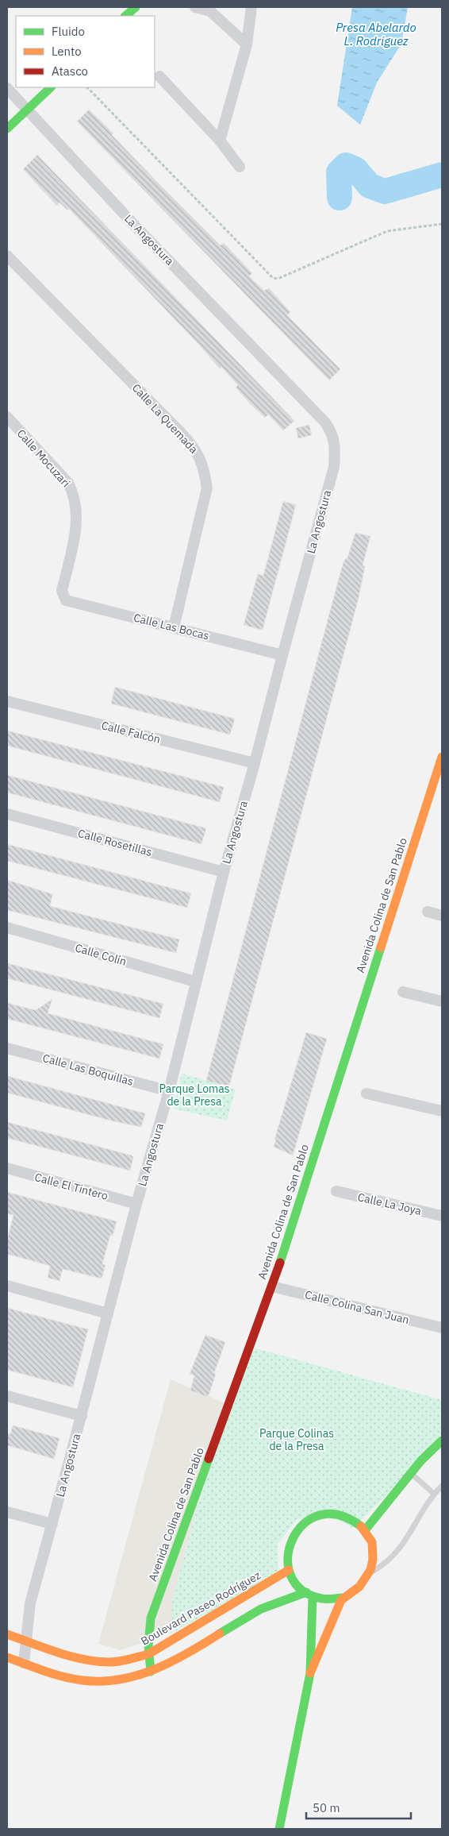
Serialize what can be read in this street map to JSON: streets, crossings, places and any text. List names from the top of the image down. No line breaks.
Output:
{"streets":{"main road":["Avenida Colina de San Pablo","Boulevard Paseo Rodríguez"],"street":["La Angostura","Calle La Quemada","Calle Mocuzari","Calle Las Bocas","Calle Falcón","Calle Rosetillas","Calle Colín","Calle Las Boquillas","Calle El Tintero","Calle La Joya","Calle Colina San Juan"]},"crossings":[["La Angostura","Calle Las Bocas"],["La Angostura","Calle Falcón"],["La Angostura","Calle Rosetillas"],["La Angostura","Calle Colín"],["La Angostura","Calle Las Boquillas"],["La Angostura","Calle El Tintero"],["La Angostura","Boulevard Paseo Rodríguez"],["Calle La Quemada","Calle Las Bocas"],["Calle Mocuzari","Calle Las Bocas"],["Avenida Colina de San Pablo","Calle Colina San Juan"],["Avenida Colina de San Pablo","Boulevard Paseo Rodríguez"]],"water":["Presa Abelardo L. Rodriguez"],"parks":["Parque Lomas de la Presa","Parque Colinas de la Presa"],"legend":["Fluido","Lento","Atasco"],"scale_bar":"50 m"}
